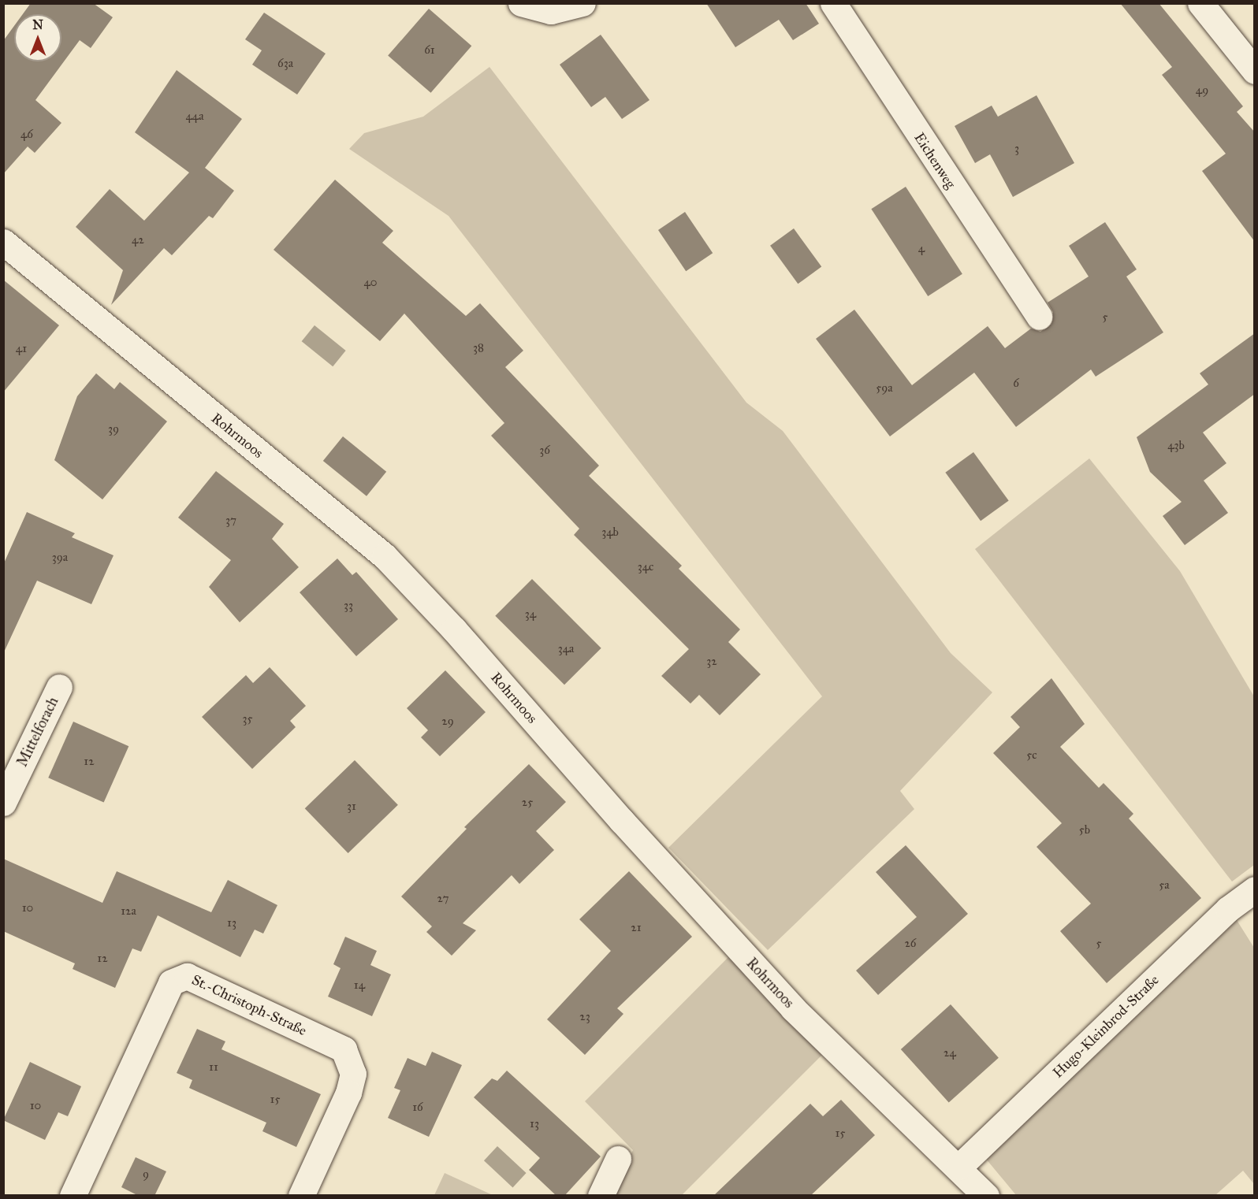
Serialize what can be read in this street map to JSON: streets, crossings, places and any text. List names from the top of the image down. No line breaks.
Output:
{"streets":{"street":["Eichenweg","Rohrmoos","Mittelforach","St.-Christoph-Straße","Hugo-Kleinbrod-Straße"]},"crossings":[["Rohrmoos","Hugo-Kleinbrod-Straße"]],"house_numbers":["61","63a","49","44a","46","3","42","4","40","5","38","41","6","59a","39","43b","36","37","34b","39a","34c","33","34","34a","32","35","29","5c","12","25","31","5b","5a","27","10","12a","13","21","26","5","12","14","23","24","11","15","10","16","13","15","9"],"north":"top"}
